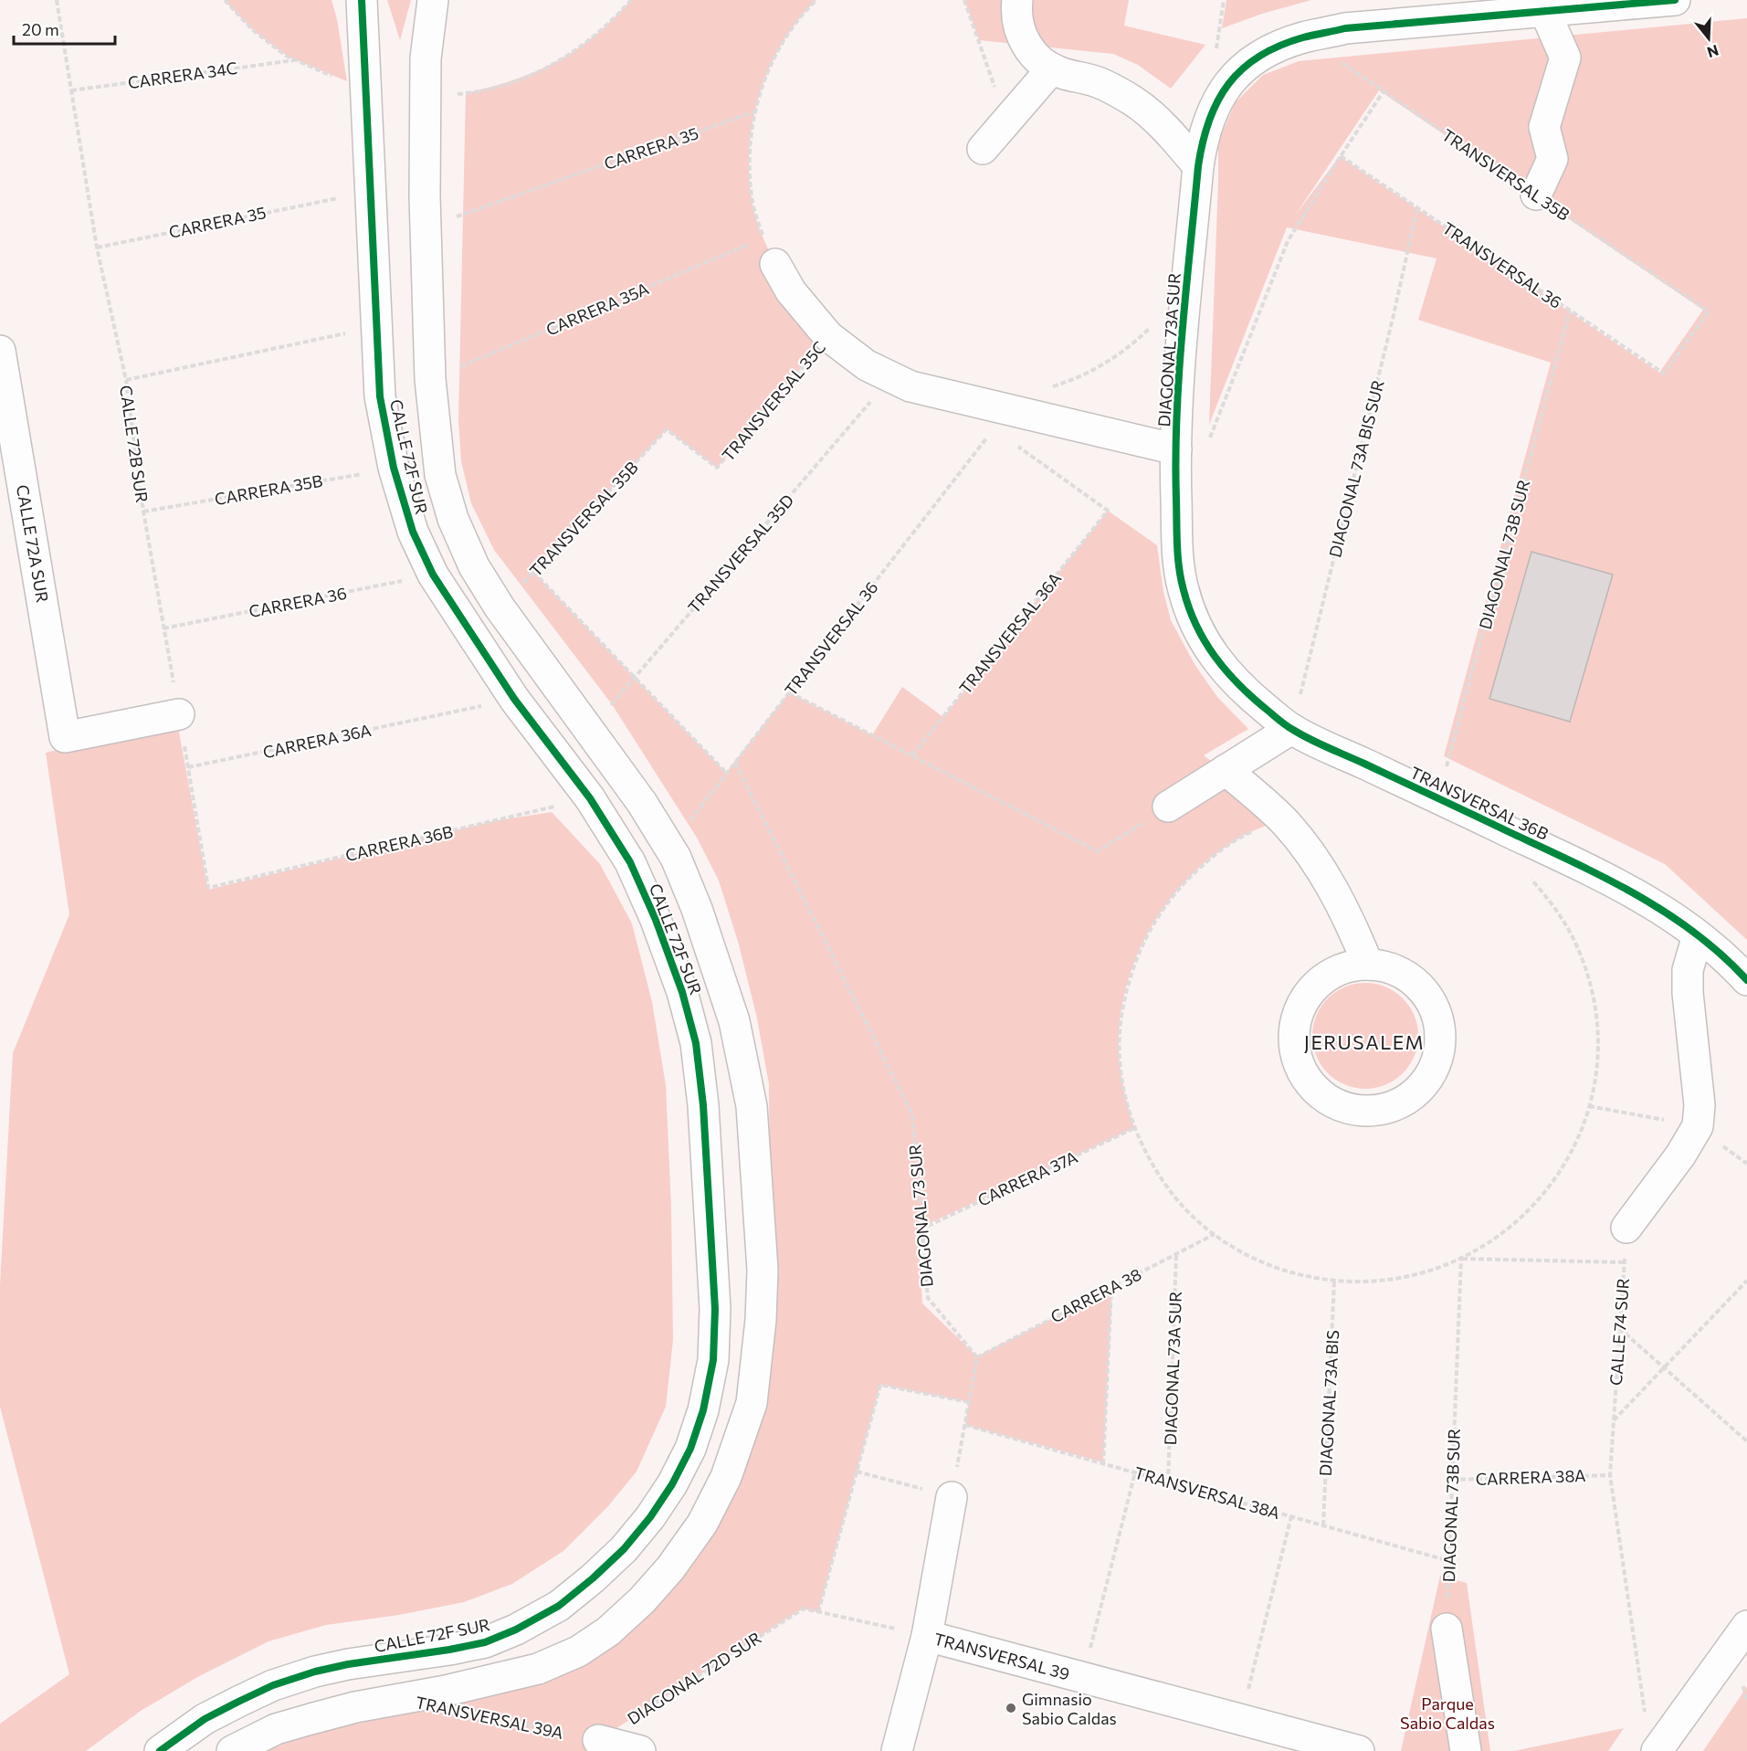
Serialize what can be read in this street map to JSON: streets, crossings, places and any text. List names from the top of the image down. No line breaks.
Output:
{"streets":{"street":["DIAGONAL 73A SUR","CALLE 72F SUR","CALLE 72A SUR","TRANSVERSAL 36B","TRANSVERSAL 39"],"path":["CARRERA 34C","CARRERA 35","TRANSVERSAL 35B","TRANSVERSAL 36","CARRERA 35A","TRANSVERSAL 35C","CALLE 72B SUR","DIAGONAL 73A BIS SUR","CARRERA 35B","TRANSVERSAL 35D","DIAGONAL 73B SUR","CARRERA 36","TRANSVERSAL 36A","CARRERA 36A","CARRERA 36B","CARRERA 37A","DIAGONAL 73 SUR","CARRERA 38","CALLE 74 SUR","DIAGONAL 73A BIS","CARRERA 38A","TRANSVERSAL 38A","DIAGONAL 72D SUR","TRANSVERSAL 39A"]},"crossings":[["CARRERA 34C","CALLE 72B SUR"],["CARRERA 35","CALLE 72B SUR"],["CARRERA 35","CALLE 72F SUR"],["TRANSVERSAL 35B","TRANSVERSAL 36"],["TRANSVERSAL 35B","DIAGONAL 73A SUR"],["TRANSVERSAL 35B","TRANSVERSAL 35C"],["TRANSVERSAL 35B","CALLE 72F SUR"],["TRANSVERSAL 36","CALLE 72F SUR"],["TRANSVERSAL 36","DIAGONAL 73A BIS SUR"],["TRANSVERSAL 36","DIAGONAL 73B SUR"],["TRANSVERSAL 36","DIAGONAL 73 SUR"],["CARRERA 35A","CALLE 72F SUR"],["DIAGONAL 73A SUR","DIAGONAL 73A BIS SUR"],["DIAGONAL 73A SUR","TRANSVERSAL 36B"],["DIAGONAL 73A SUR","CARRERA 38"],["DIAGONAL 73A SUR","TRANSVERSAL 38A"],["CALLE 72B SUR","CARRERA 35B"],["CALLE 72B SUR","CALLE 72A SUR"],["CALLE 72B SUR","CARRERA 36"],["CALLE 72B SUR","CARRERA 36A"],["CALLE 72B SUR","CARRERA 36B"],["CALLE 72F SUR","CARRERA 35B"],["CALLE 72F SUR","TRANSVERSAL 35D"],["CALLE 72F SUR","CARRERA 36"],["CALLE 72F SUR","CARRERA 36B"],["DIAGONAL 73A BIS SUR","TRANSVERSAL 36B"],["DIAGONAL 73B SUR","TRANSVERSAL 36B"],["DIAGONAL 73B SUR","CARRERA 38A"],["DIAGONAL 73B SUR","TRANSVERSAL 38A"],["CARRERA 37A","DIAGONAL 73 SUR"],["DIAGONAL 73 SUR","CARRERA 38"],["CALLE 74 SUR","CARRERA 38A"],["DIAGONAL 73A BIS","TRANSVERSAL 38A"],["TRANSVERSAL 39","DIAGONAL 72D SUR"],["DIAGONAL 72D SUR","TRANSVERSAL 39A"]],"districts":["JERUSALEM"],"parks":["Parque Sabio Caldas"],"places":["Gimnasio Sabio Caldas"],"scale_bar":"20 m","north":"bottom"}
